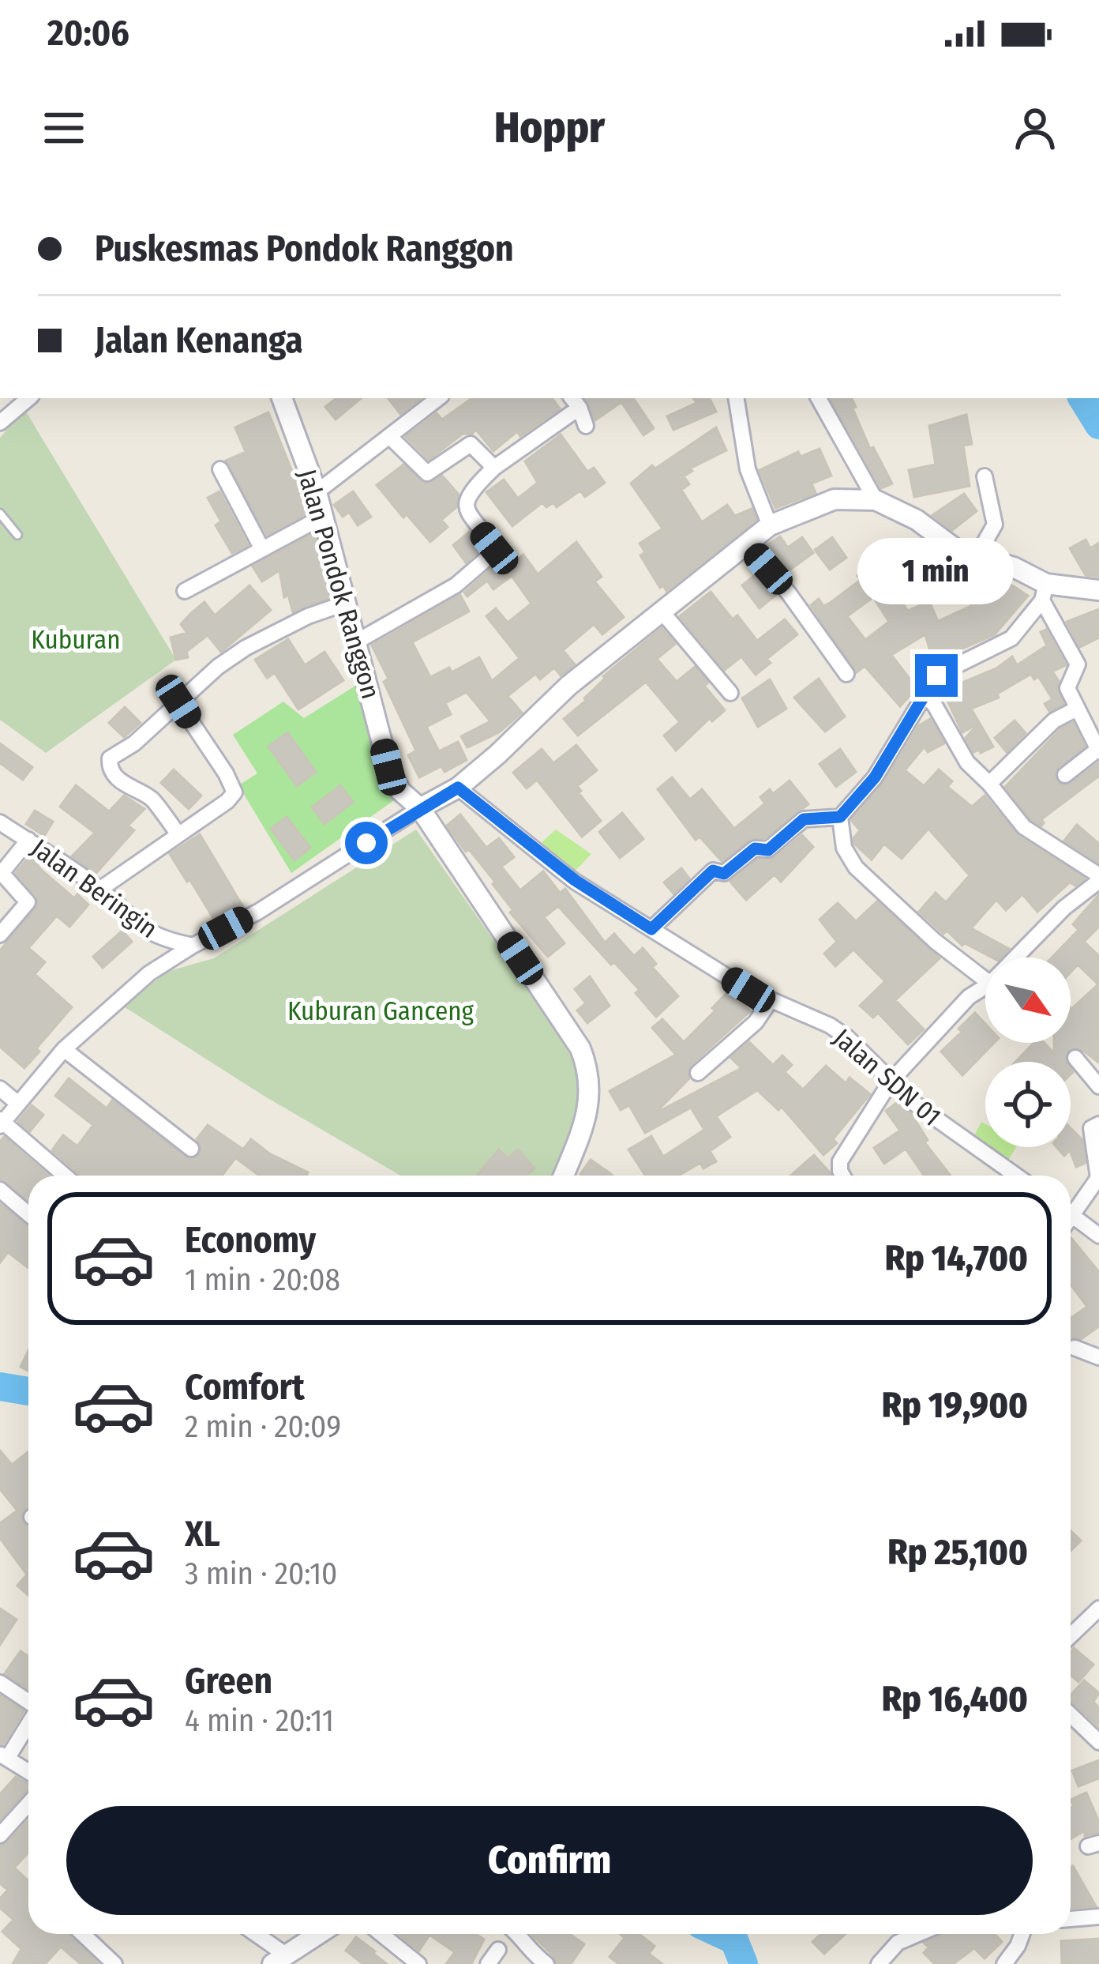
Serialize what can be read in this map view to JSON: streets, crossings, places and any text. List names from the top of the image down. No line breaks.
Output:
{"streets":{"street":["Jalan Pondok Ranggon","Jalan Beringin","Jalan SDN 01"]},"crossings":[["Jalan Pondok Ranggon","Jalan Beringin"]],"parks":["Kuburan","Kuburan Ganceng"],"north":"bottom right","page":{"status":"20:06","header":"Hoppr","banner":["Puskesmas Pondok Ranggon","Jalan Kenanga"],"bubble":"1 min","list":[{"name":"Economy","note":"1 min · 20:08","value":"Rp 14,700"},{"name":"Comfort","note":"2 min · 20:09","value":"Rp 19,900"},{"name":"XL","note":"3 min · 20:10","value":"Rp 25,100"},{"name":"Green","note":"4 min · 20:11","value":"Rp 16,400"}],"buttons":"Confirm"}}
